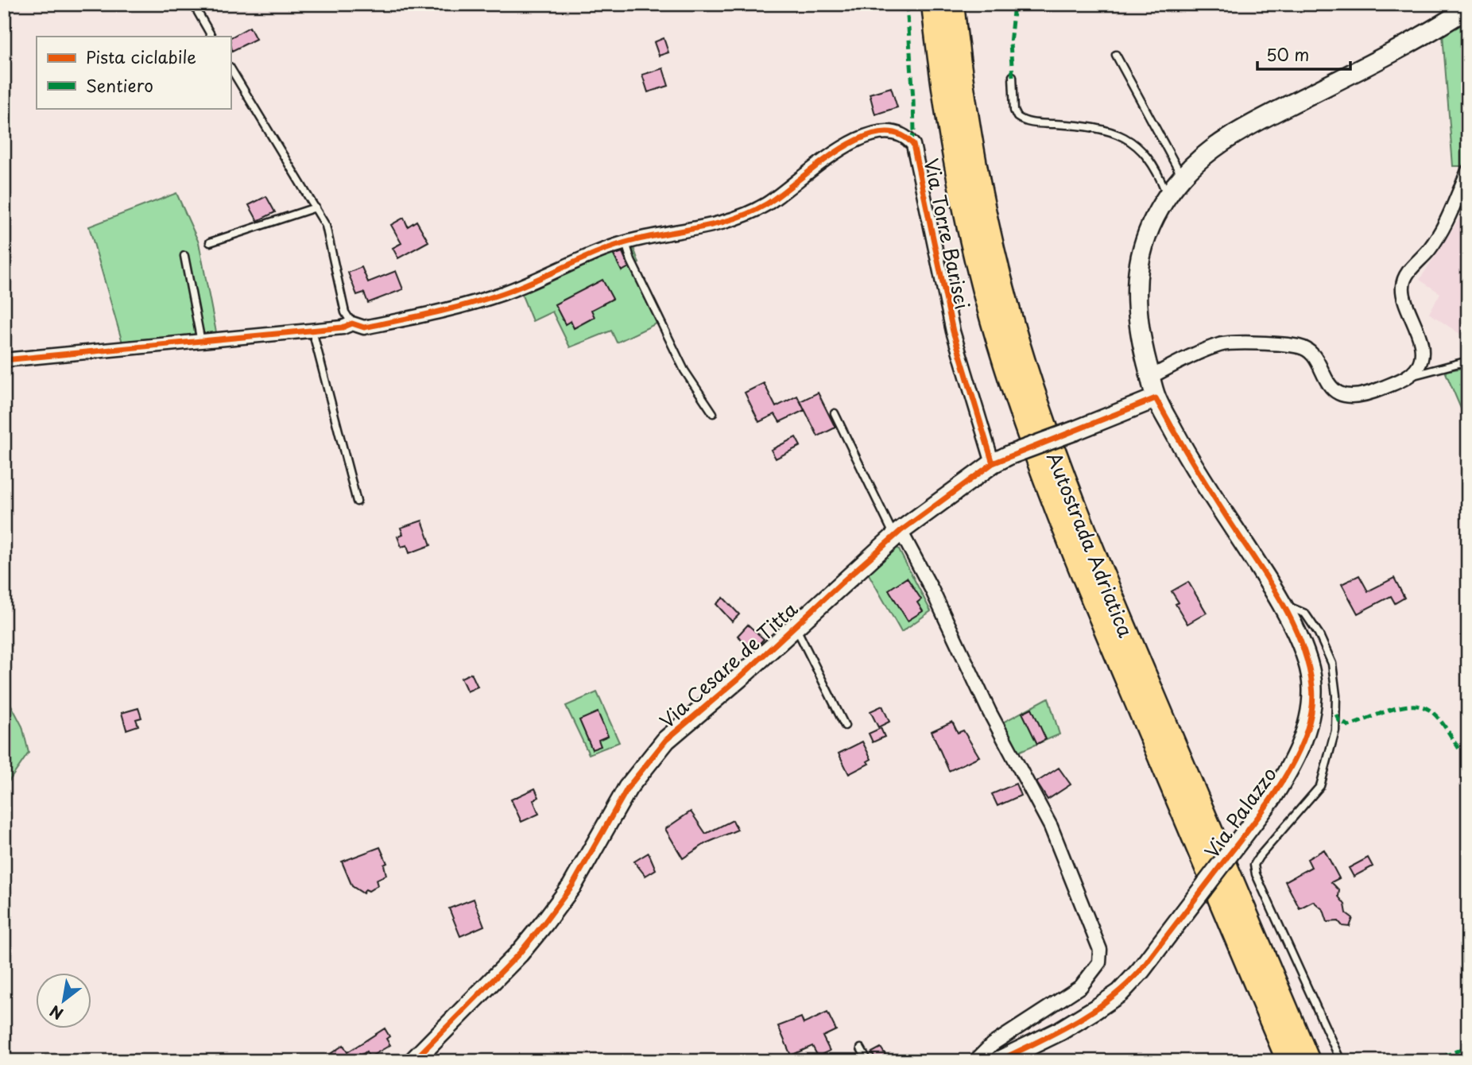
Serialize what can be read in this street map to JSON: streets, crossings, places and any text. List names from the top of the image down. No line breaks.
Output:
{"streets":{"highway":["Autostrada Adriatica"],"street":["Via Torre Barisci","Via Cesare de Titta","Via Palazzo"]},"crossings":[["Via Torre Barisci","Via Cesare de Titta"],["Via Cesare de Titta","Via Palazzo"]],"legend":["Pista ciclabile","Sentiero"],"scale_bar":"50 m","north":"bottom left"}
